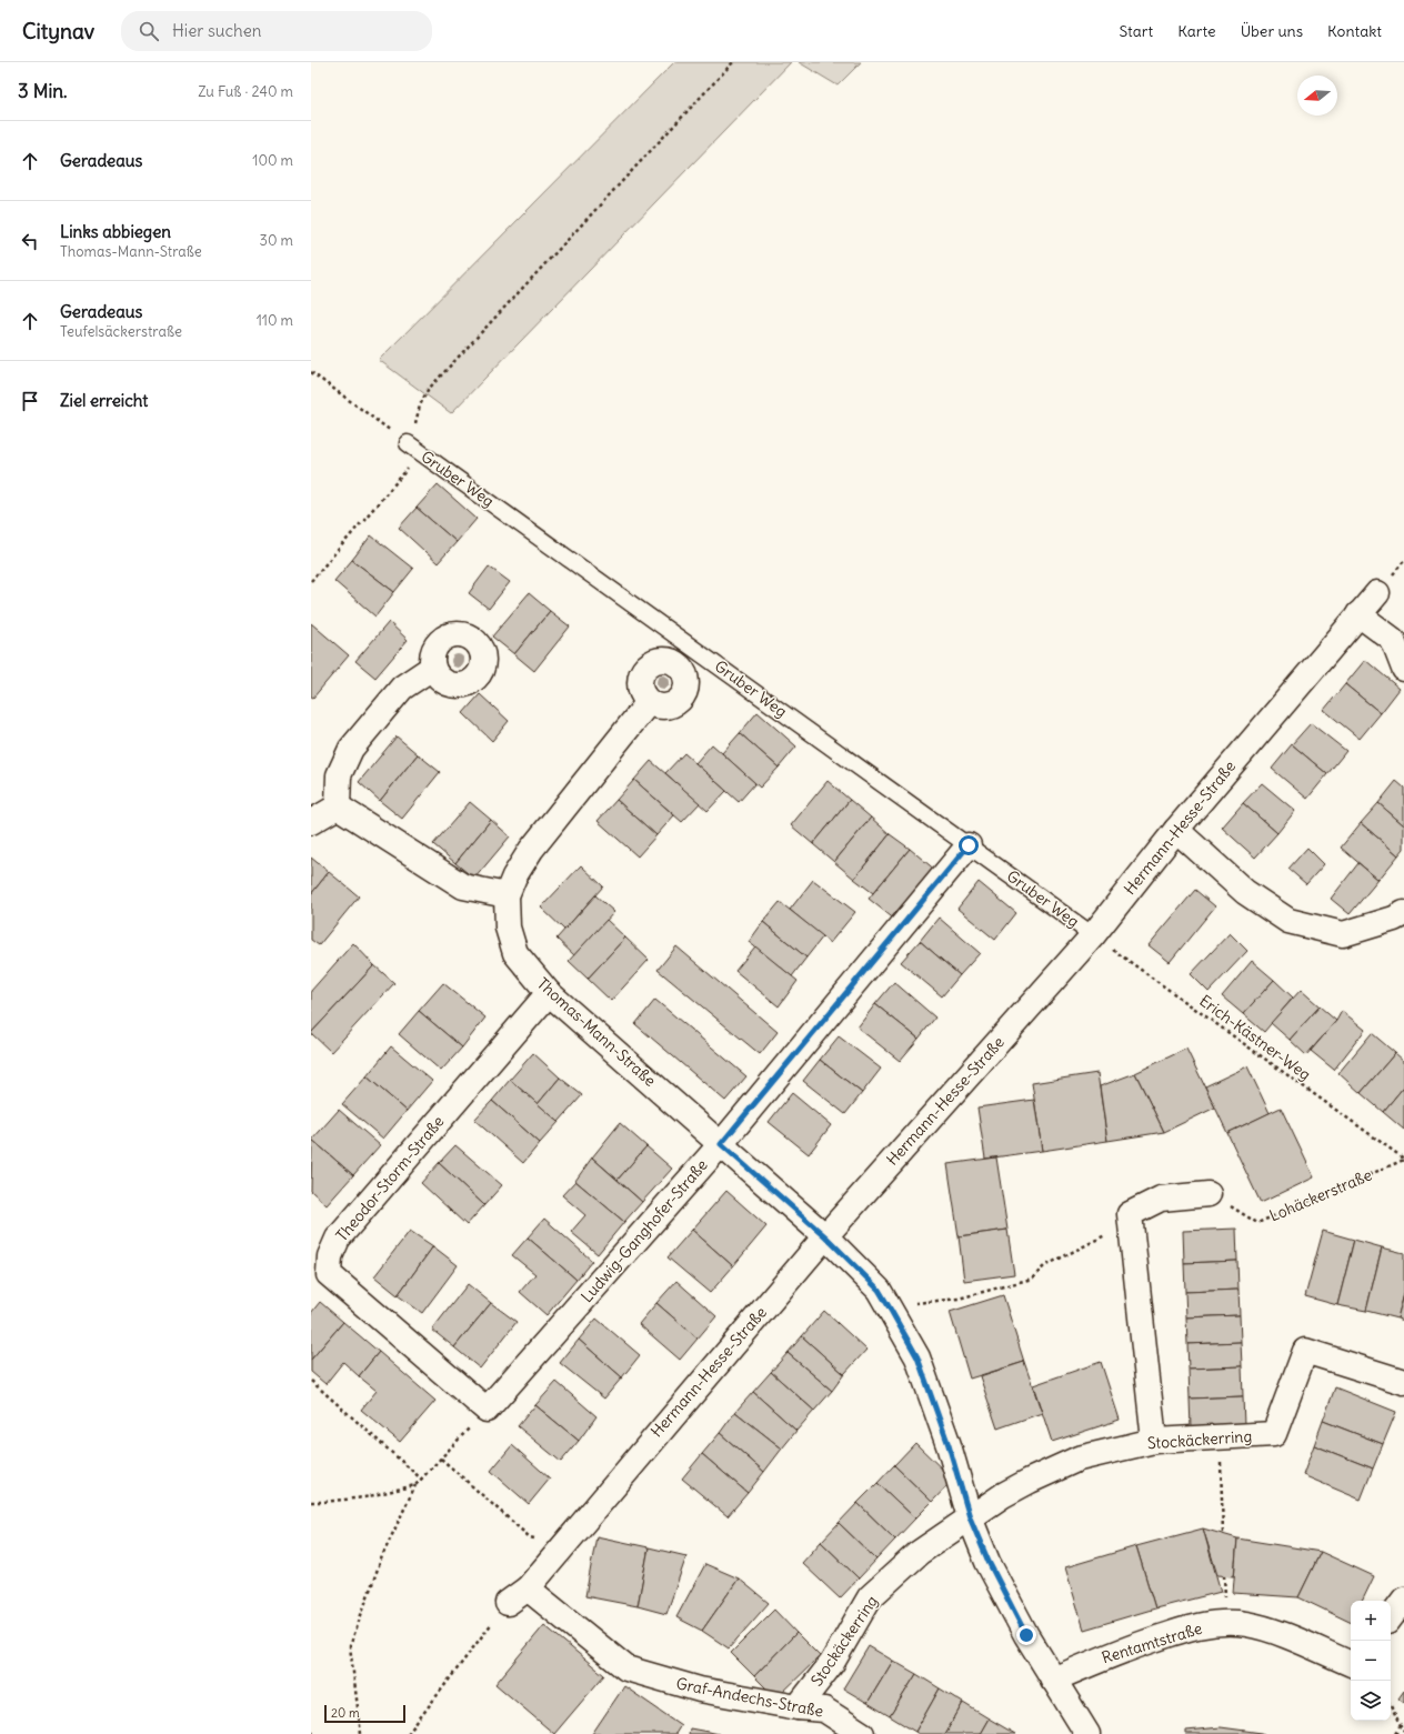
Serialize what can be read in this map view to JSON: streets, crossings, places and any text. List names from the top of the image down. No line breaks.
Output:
{"streets":{"street":["Hermann-Hesse-Straße","Thomas-Mann-Straße","Theodor-Storm-Straße","Ludwig-Ganghofer-Straße","Stockäckerring","Rentamtstraße","Graf-Andechs-Straße"],"lane":["Gruber Weg"],"path":["Erich-Kästner-Weg","Lohäckerstraße"]},"crossings":[["Gruber Weg","Hermann-Hesse-Straße"],["Gruber Weg","Erich-Kästner-Weg"],["Gruber Weg","Ludwig-Ganghofer-Straße"],["Hermann-Hesse-Straße","Thomas-Mann-Straße"],["Hermann-Hesse-Straße","Erich-Kästner-Weg"],["Hermann-Hesse-Straße","Graf-Andechs-Straße"],["Thomas-Mann-Straße","Theodor-Storm-Straße"],["Thomas-Mann-Straße","Ludwig-Ganghofer-Straße"],["Thomas-Mann-Straße","Stockäckerring"],["Thomas-Mann-Straße","Rentamtstraße"],["Erich-Kästner-Weg","Lohäckerstraße"],["Theodor-Storm-Straße","Ludwig-Ganghofer-Straße"],["Stockäckerring","Graf-Andechs-Straße"]],"scale_bar":"20 m","north":"left","page":{"header":"Citynav","search":"Hier suchen","nav":["Start","Karte","Über uns","Kontakt"],"heading":["3 Min.","Zu Fuß · 240 m"],"list":[["Geradeaus","100 m"],["Links abbiegen","Thomas-Mann-Straße","30 m"],["Geradeaus","Teufelsäckerstraße","110 m"],"Ziel erreicht"],"map_buttons":["+","−"],"scale":"20 m"}}
